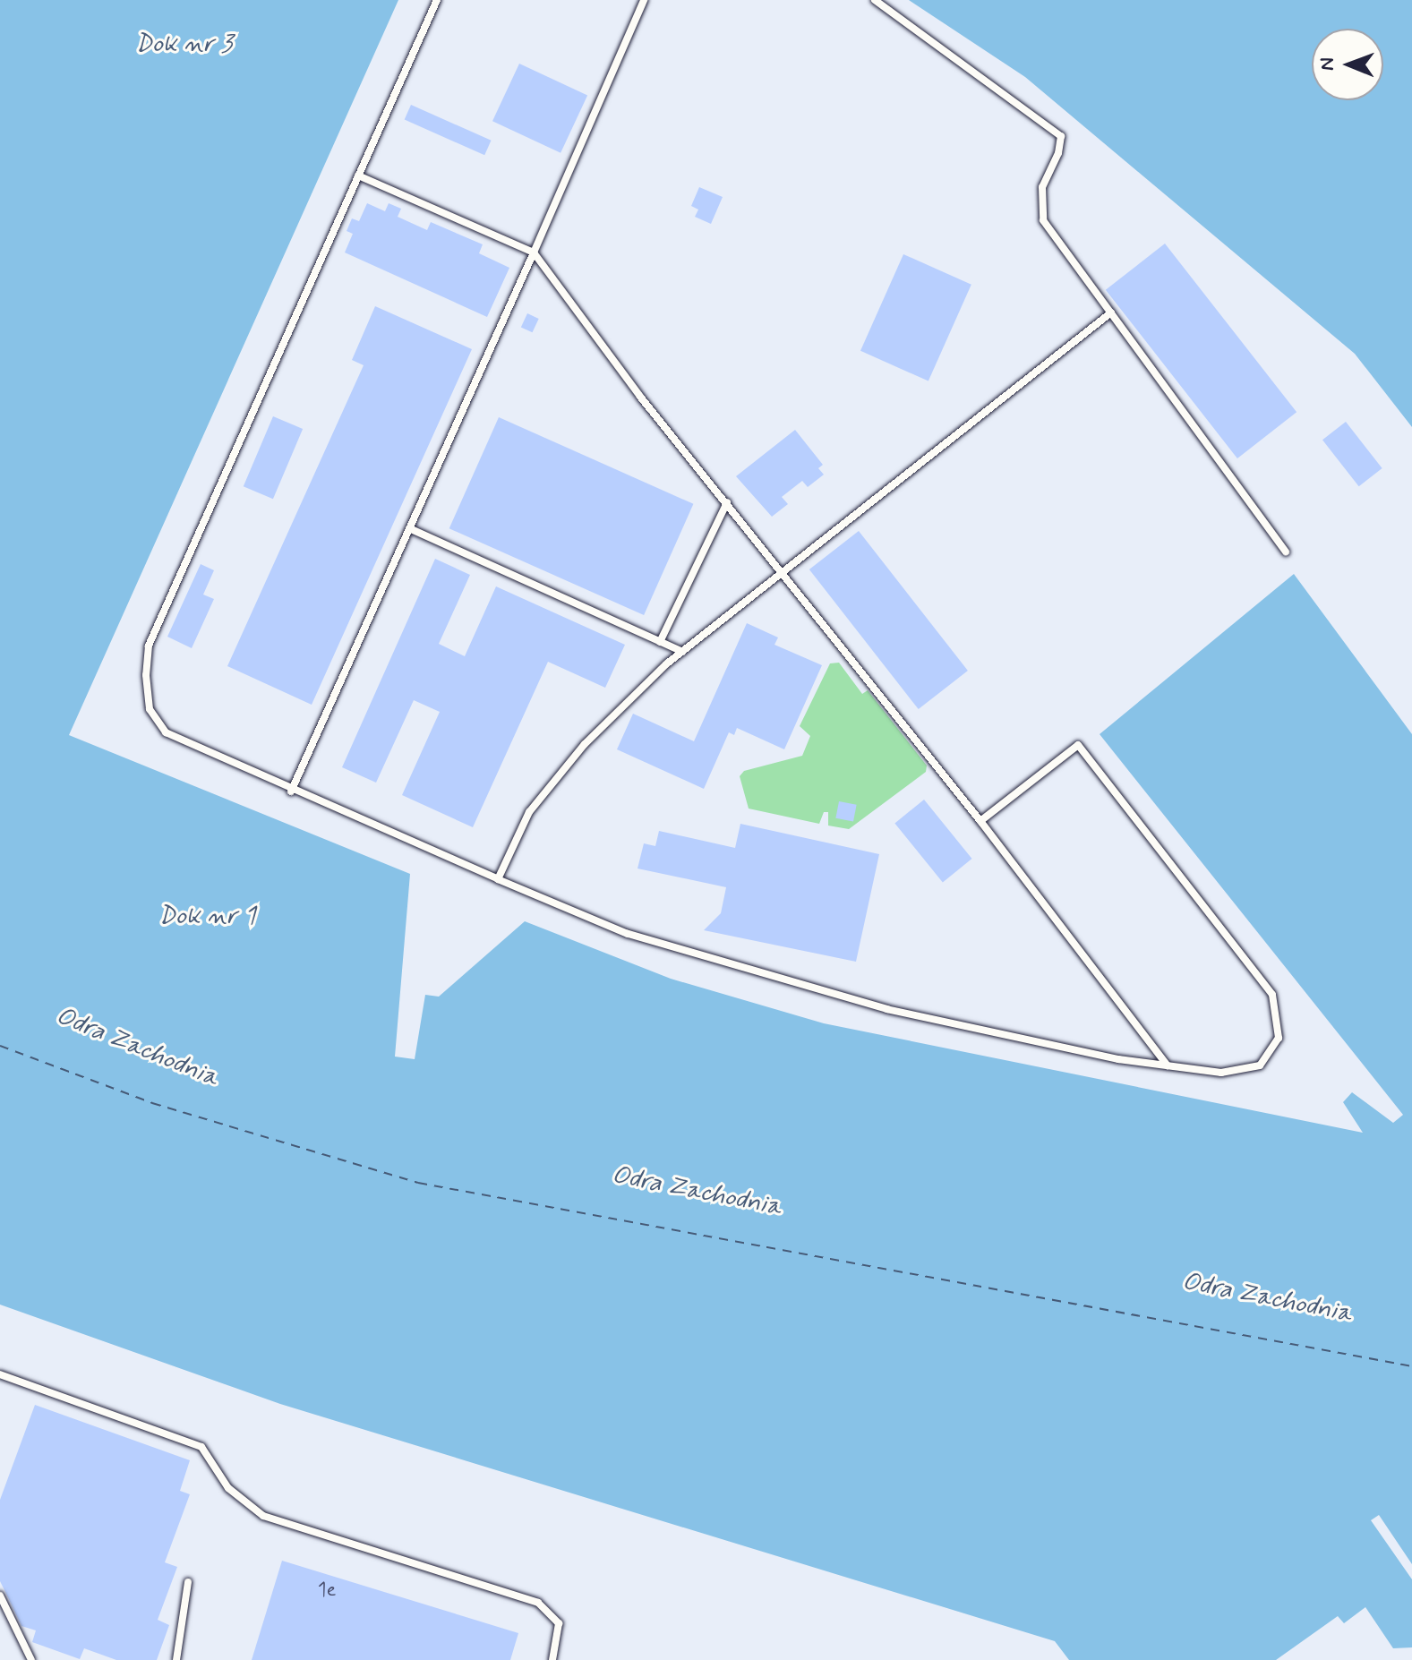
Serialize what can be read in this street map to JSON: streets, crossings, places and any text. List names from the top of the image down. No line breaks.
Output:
{"water":["Dok nr 3","Dok nr 1","Odra Zachodnia"],"house_numbers":["1e"],"north":"left"}
